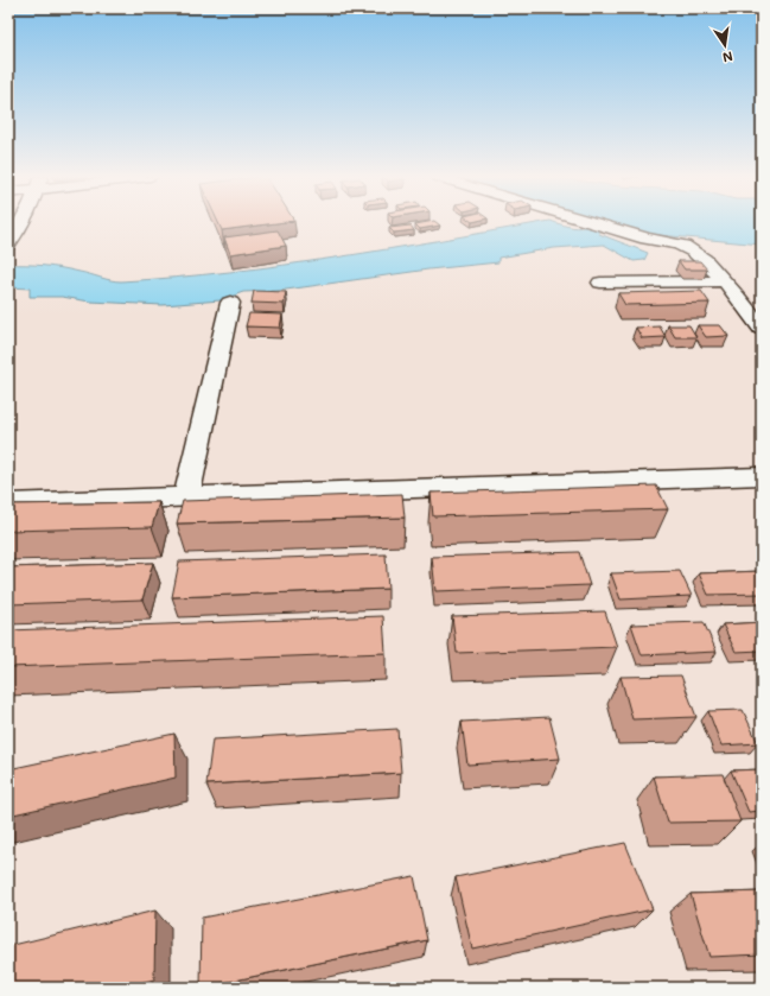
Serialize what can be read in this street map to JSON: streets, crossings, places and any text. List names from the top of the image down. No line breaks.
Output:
{"north":"bottom"}
